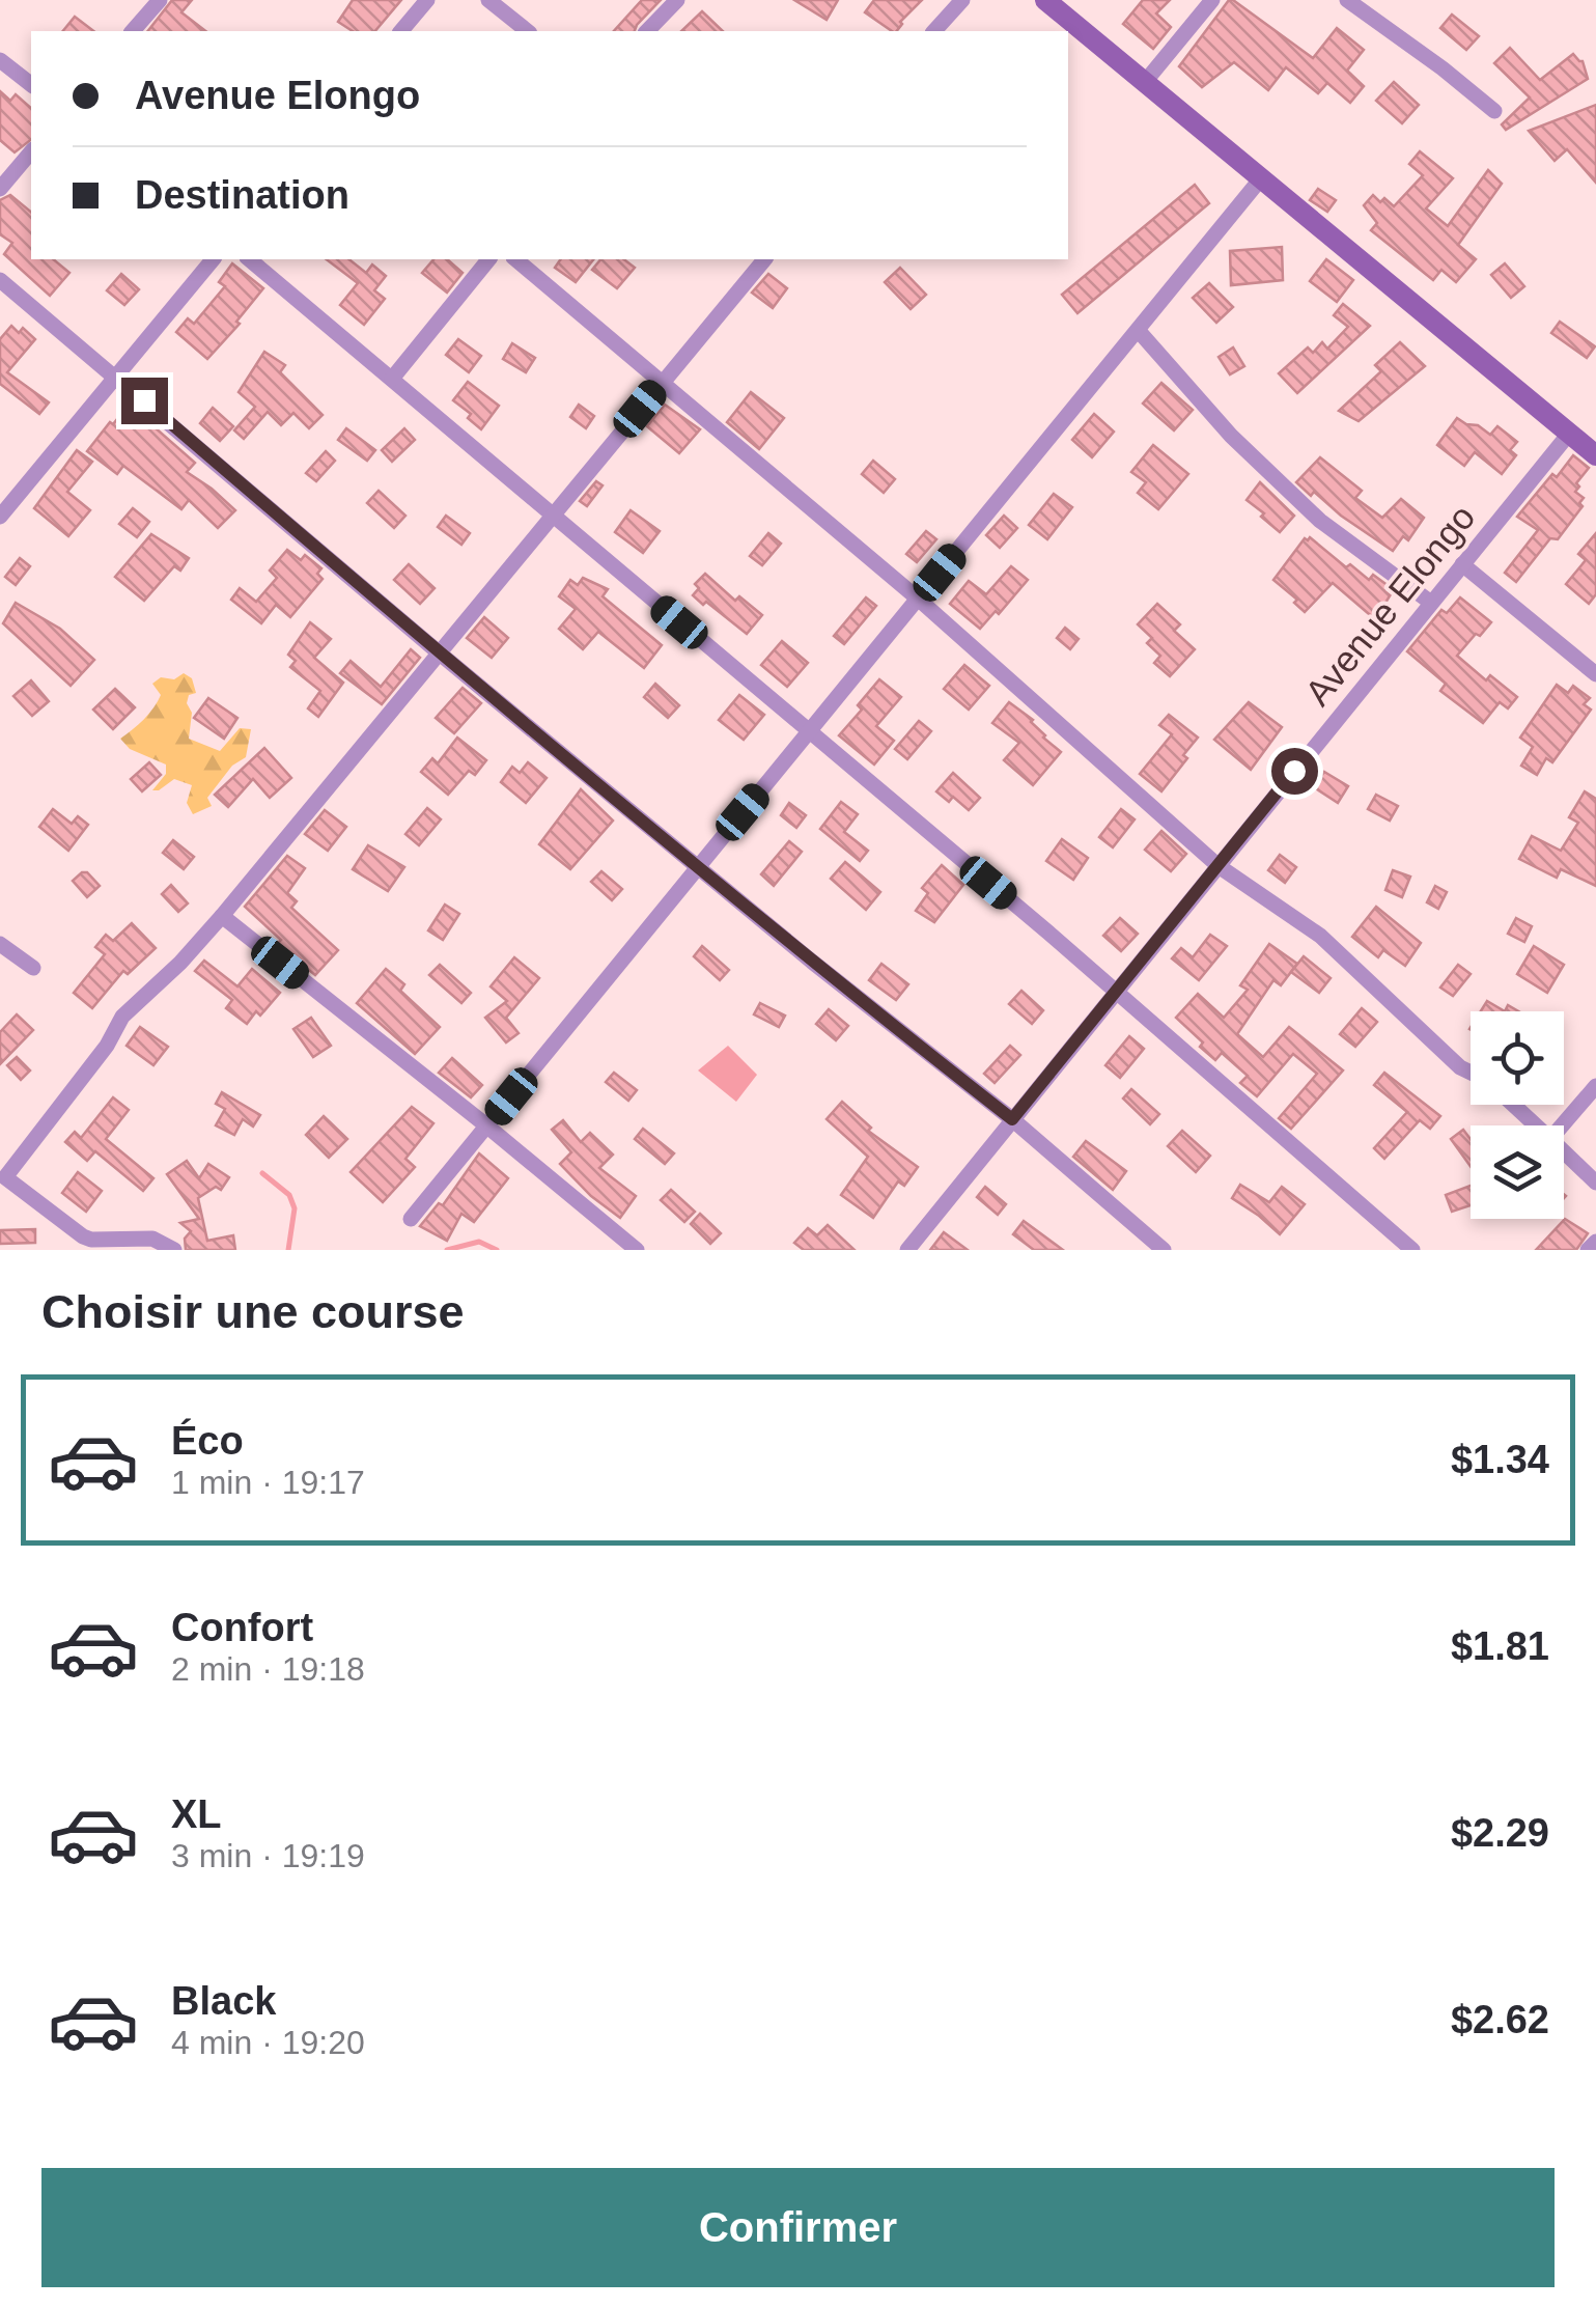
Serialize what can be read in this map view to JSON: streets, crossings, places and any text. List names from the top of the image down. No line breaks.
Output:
{"streets":{"street":["Avenue Elongo"]},"page":{"banner":["Avenue Elongo","Destination"],"heading":"Choisir une course","list":[{"name":"Éco","note":"1 min · 19:17","value":"$1.34"},{"name":"Confort","note":"2 min · 19:18","value":"$1.81"},{"name":"XL","note":"3 min · 19:19","value":"$2.29"},{"name":"Black","note":"4 min · 19:20","value":"$2.62"}],"buttons":"Confirmer"}}
